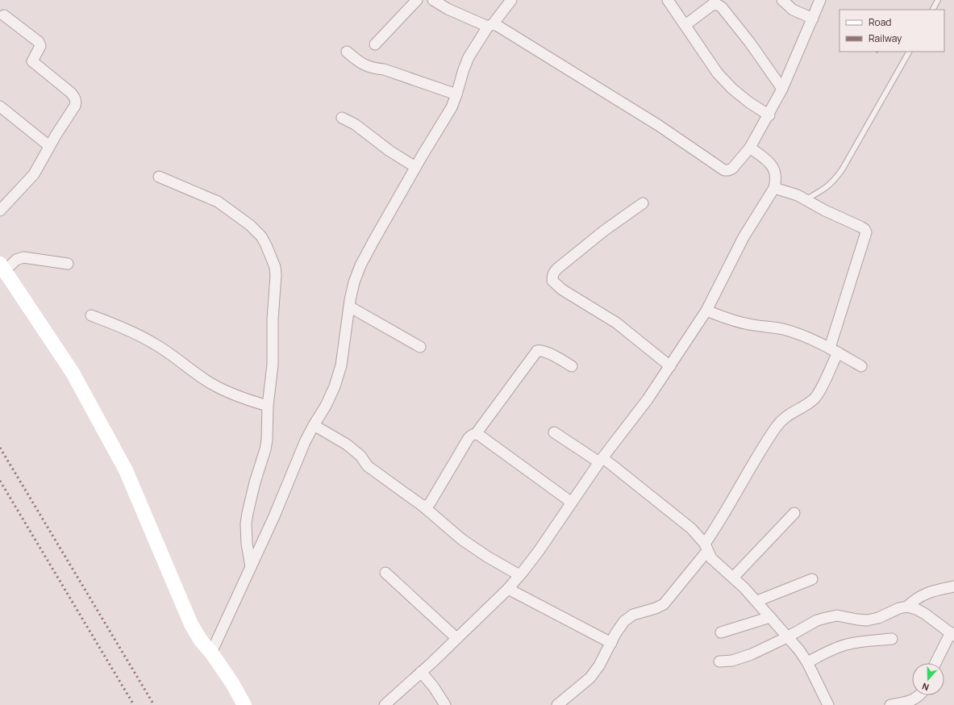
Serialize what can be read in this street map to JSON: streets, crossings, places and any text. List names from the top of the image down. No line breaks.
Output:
{"legend":["Road","Railway"],"north":"bottom"}
